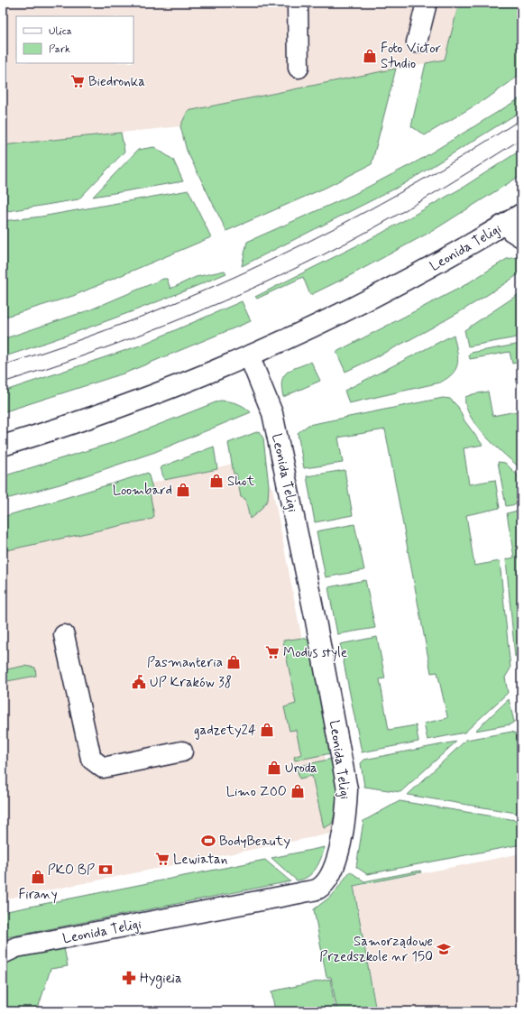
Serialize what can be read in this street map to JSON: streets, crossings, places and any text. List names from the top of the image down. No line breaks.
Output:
{"streets":{"street":["Leonida Teligi"]},"places":{"shop":["Foto Victor Studio","Shot","Loombard","Pasmanteria","gadzety24","Uroda","Limo ZOO","Firany"],"supermarket":["Biedronka","Modus style","Lewiatan"],"public building":["UP Kraków 38"],"sports":["BodyBeauty"],"bank":["PKO BP"],"school or university":["Samorządowe Przedszkole nr 150"],"pharmacy":["Hygieia"]},"legend":["Ulica","Park"]}
